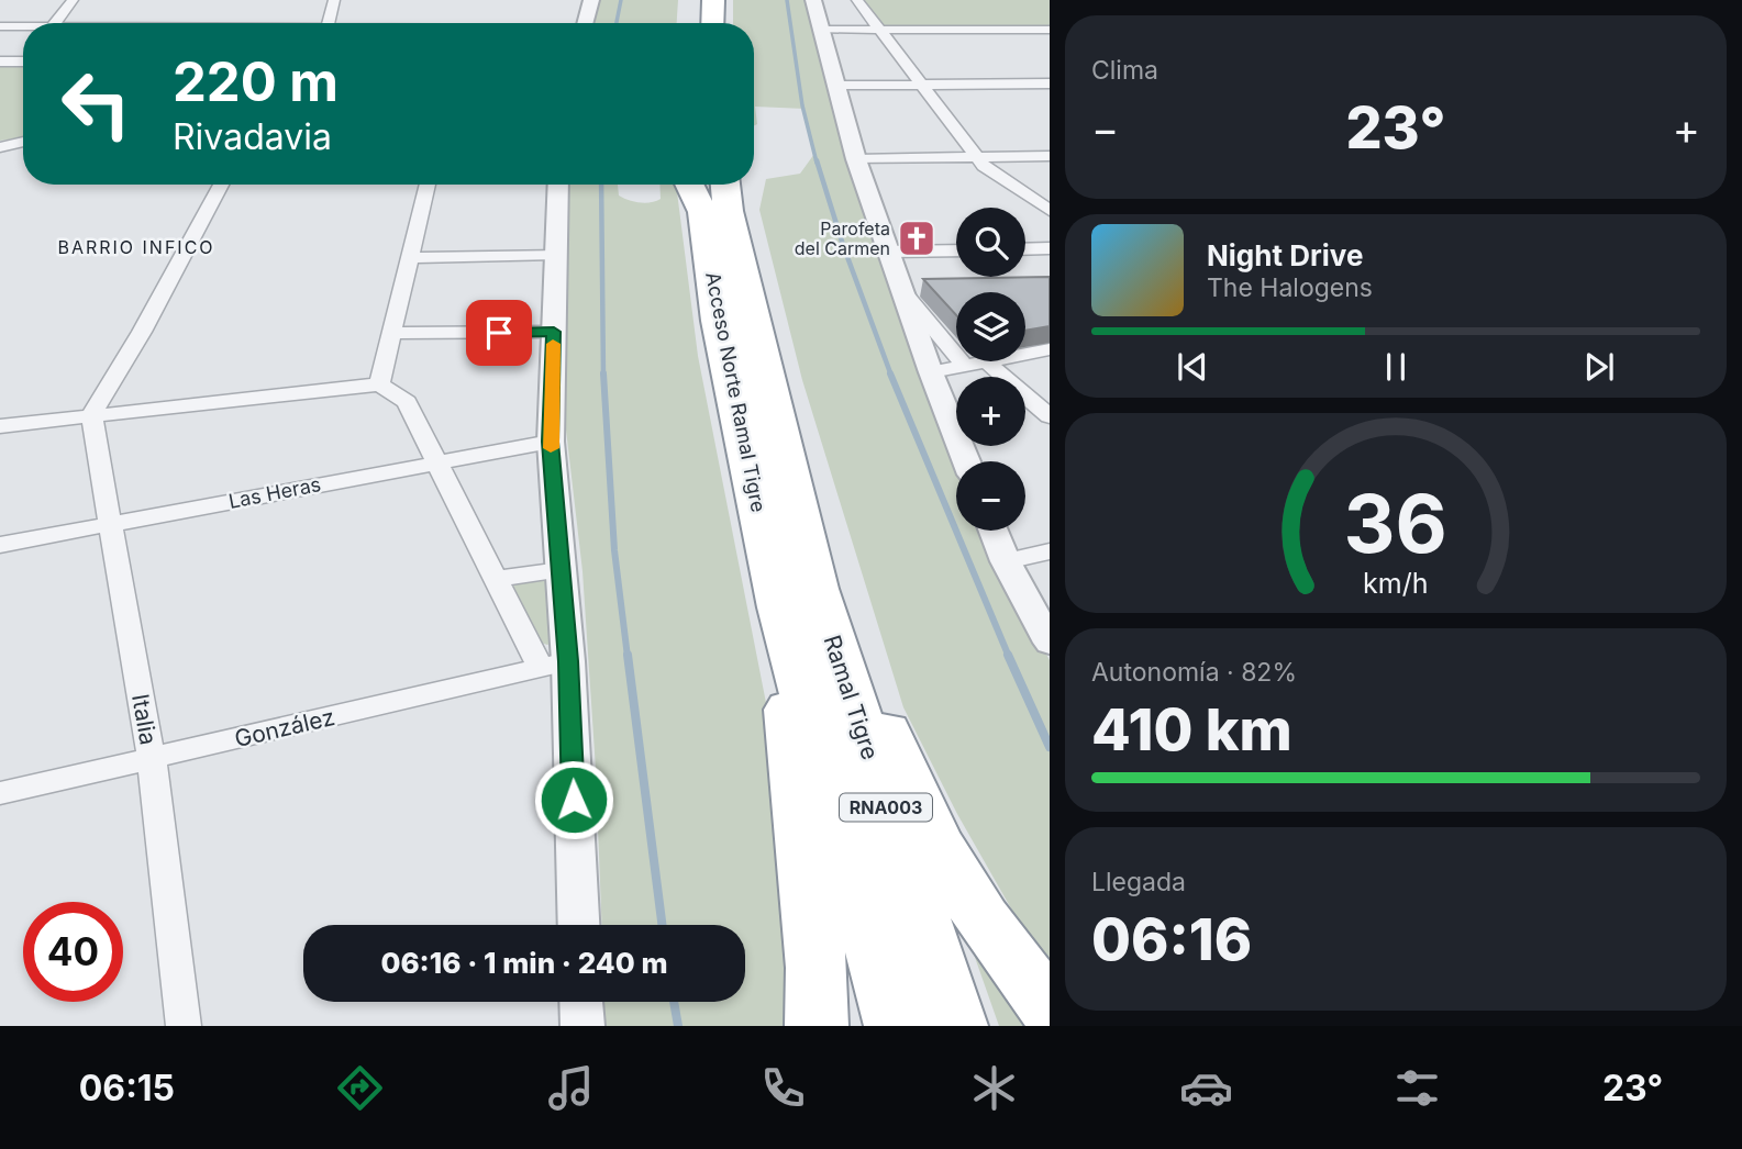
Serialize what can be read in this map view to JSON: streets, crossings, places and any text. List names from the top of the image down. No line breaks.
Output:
{"streets":{"highway":["Acceso Norte Ramal Tigre","Ramal Tigre","RNA003"],"street":["Las Heras","Italia","González"]},"crossings":[["Acceso Norte Ramal Tigre","Ramal Tigre"],["Las Heras","Italia"],["Italia","González"]],"districts":["BARRIO INFICO"],"places":{"church":["Parofeta del Carmen"]},"page":{"tile":["Clima",["Autonomía · 82%","410 km"],["Llegada","06:16"]],"turn":["220 m","Rivadavia"],"heat":["−","23°","+"],"map_buttons":["+","−"],"song":["Night Drive","The Halogens"],"limit":"40","trip":"06:16 · 1 min · 240 m","tabs":["06:15","23°"],"gauge":["36","km/h"]}}
